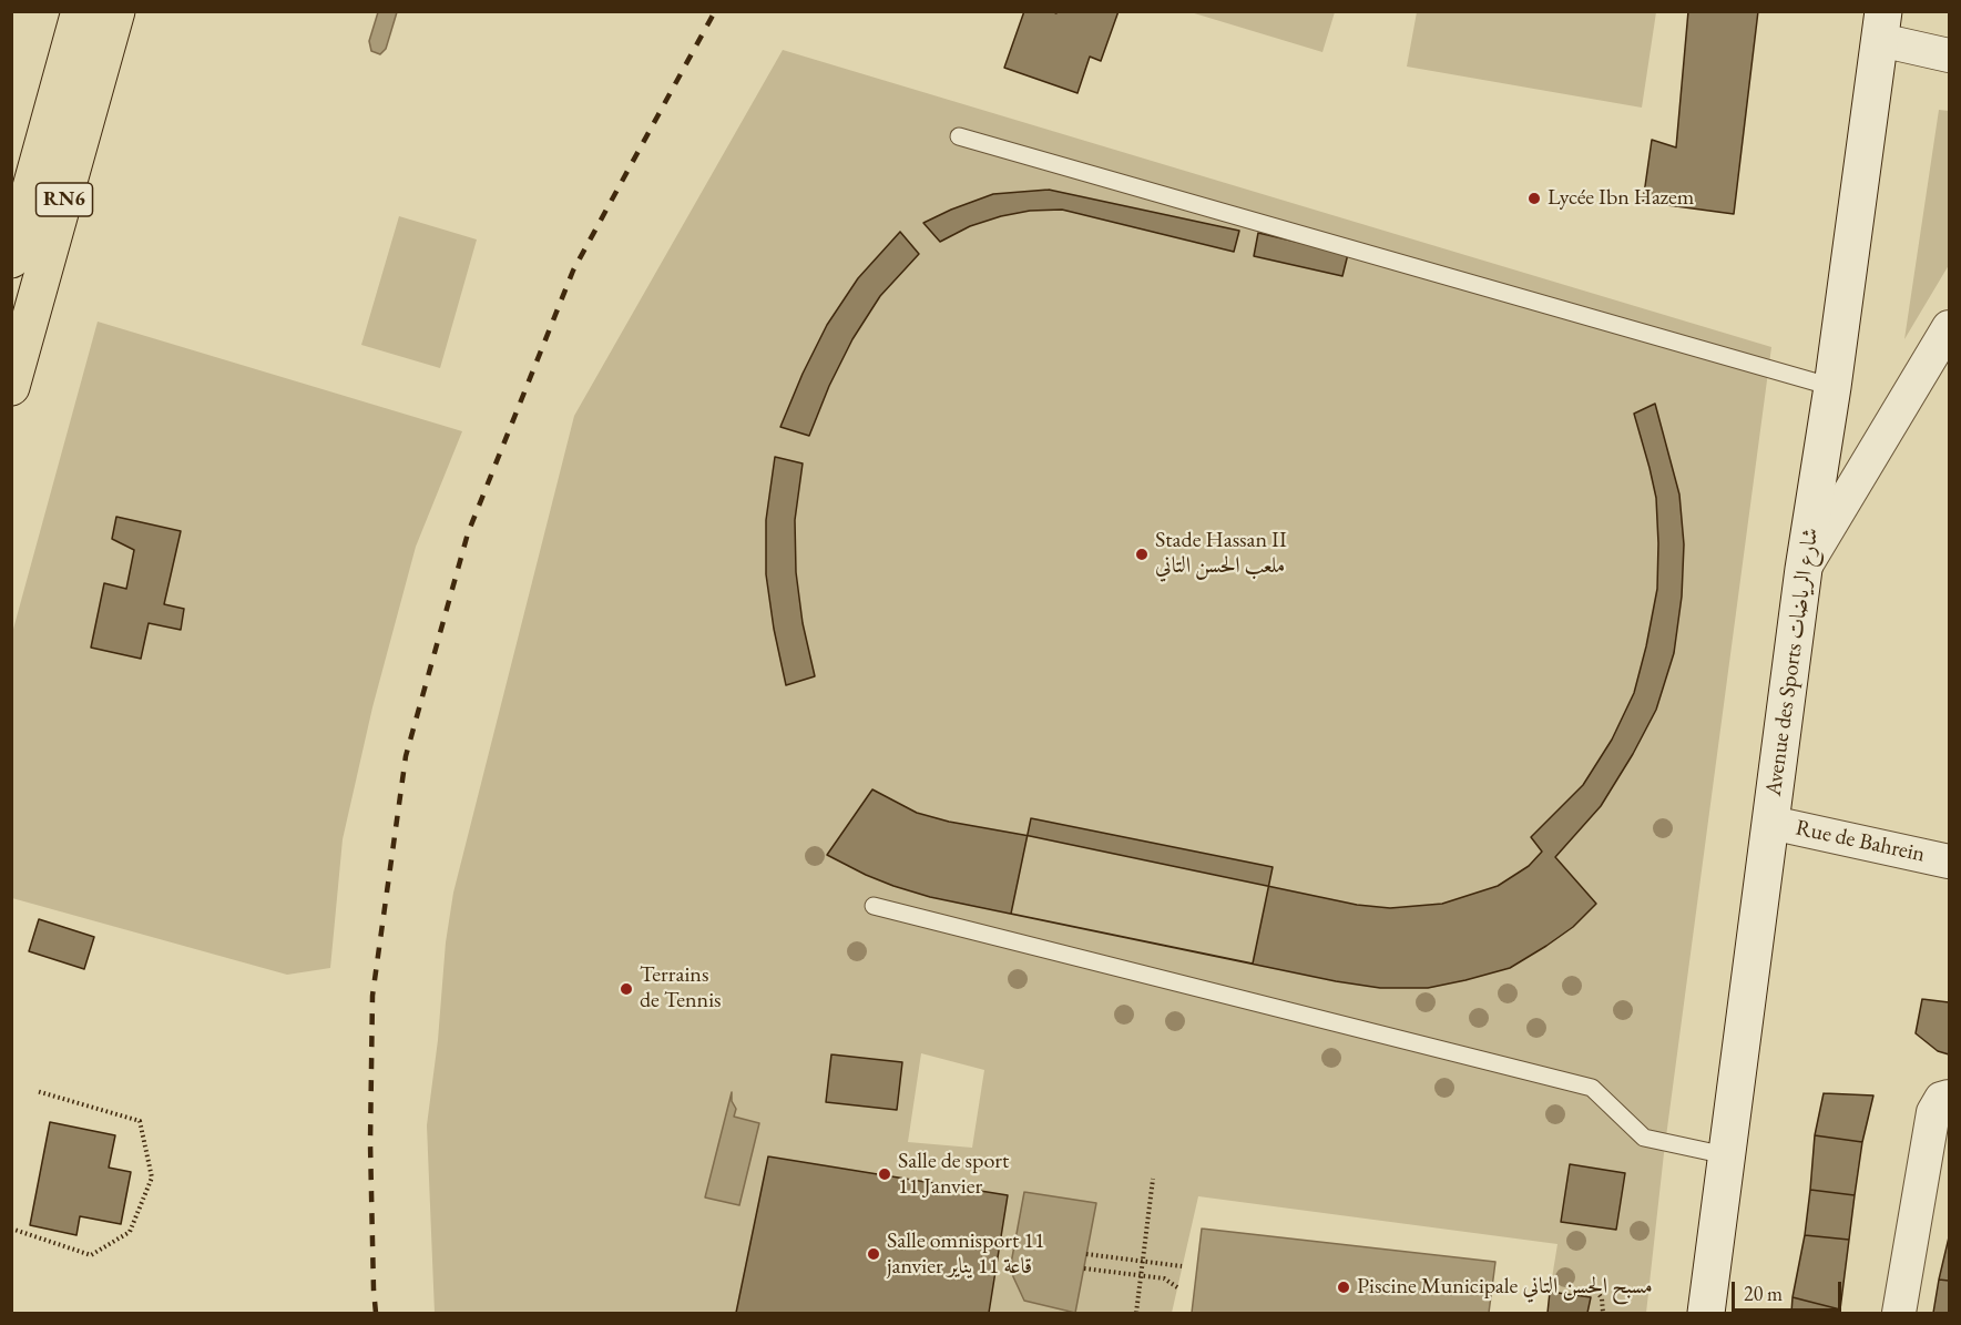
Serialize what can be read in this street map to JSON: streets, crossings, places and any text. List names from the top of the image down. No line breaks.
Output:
{"streets":{"main road":["RN6"],"street":["Avenue des Sports شارع الرياضات","Rue de Bahrein"]},"crossings":[["Avenue des Sports شارع الرياضات","Rue de Bahrein"]],"places":["Lycée Ibn Hazem","Stade Hassan II ملعب الحسن التاني","Terrains de Tennis","Salle de sport 11 Janvier","Salle omnisport 11 janvier قاعة 11 يناير","Piscine Municipale مسبح الحسن التاني"],"scale_bar":"20 m"}
